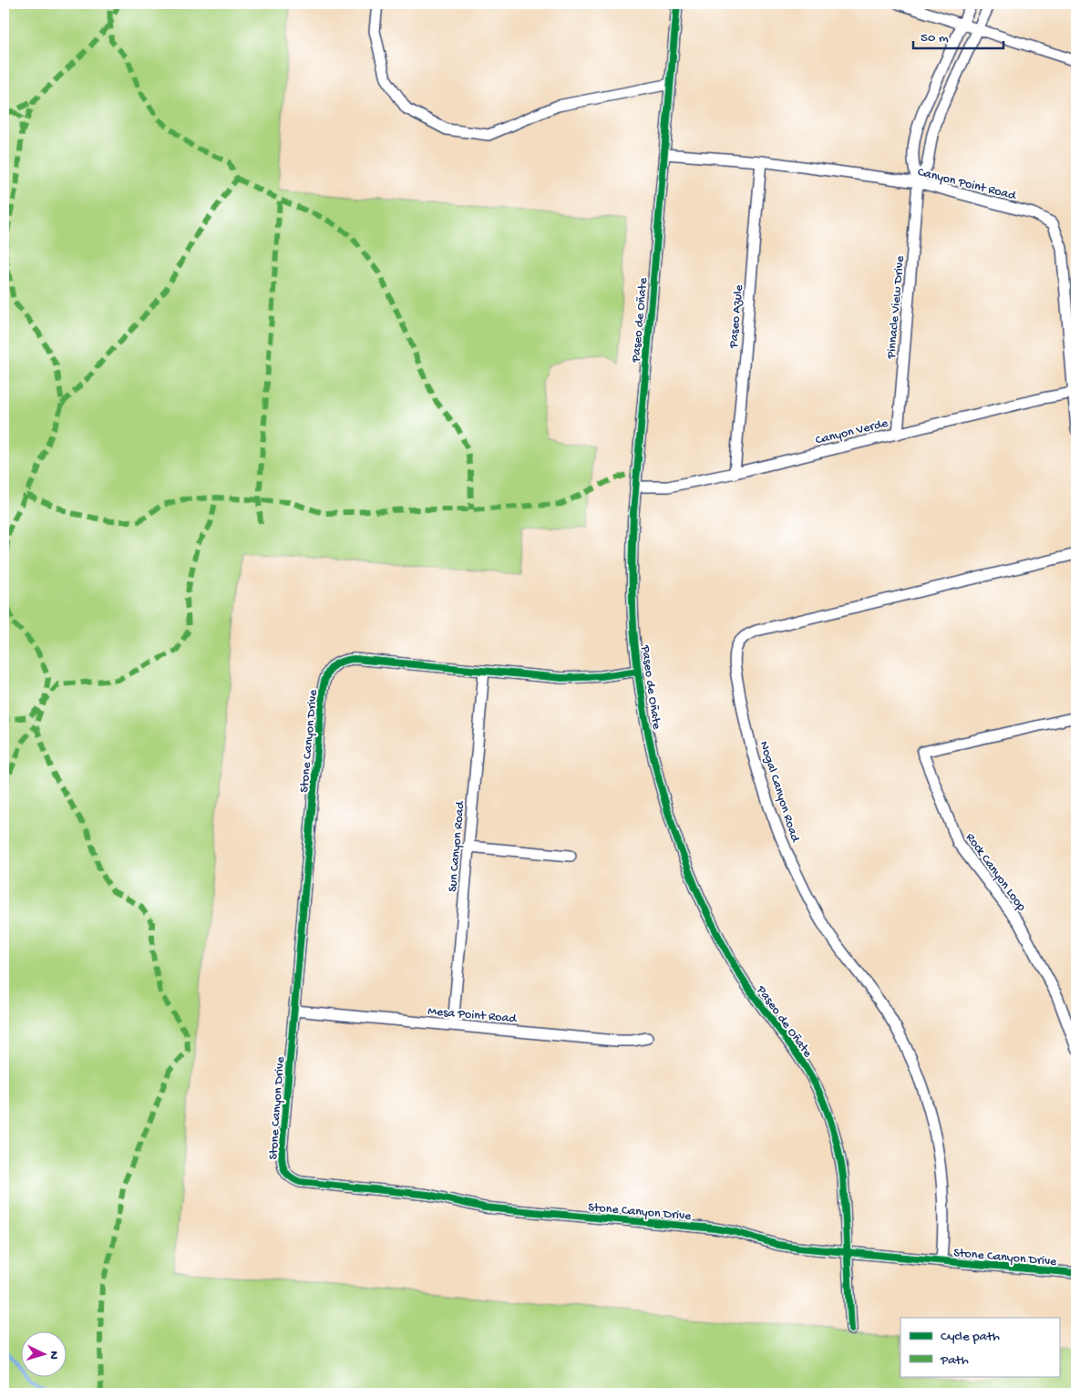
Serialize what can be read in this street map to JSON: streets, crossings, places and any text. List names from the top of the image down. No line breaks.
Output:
{"streets":{"street":["Canyon Point Road","Pinnacle View Drive","Paseo Azule","Paseo de Oñate","Canyon Verde","Stone Canyon Drive","Nogal Canyon Road","Sun Canyon Road","Rock Canyon Loop","Mesa Point Road"]},"crossings":[["Canyon Point Road","Pinnacle View Drive"],["Canyon Point Road","Paseo Azule"],["Canyon Point Road","Paseo de Oñate"],["Canyon Point Road","Canyon Verde"],["Pinnacle View Drive","Canyon Verde"],["Paseo Azule","Canyon Verde"],["Paseo de Oñate","Canyon Verde"],["Paseo de Oñate","Stone Canyon Drive"],["Stone Canyon Drive","Nogal Canyon Road"],["Stone Canyon Drive","Sun Canyon Road"],["Stone Canyon Drive","Mesa Point Road"],["Sun Canyon Road","Mesa Point Road"]],"legend":["Cycle path","Path"],"scale_bar":"50 m","north":"right"}
